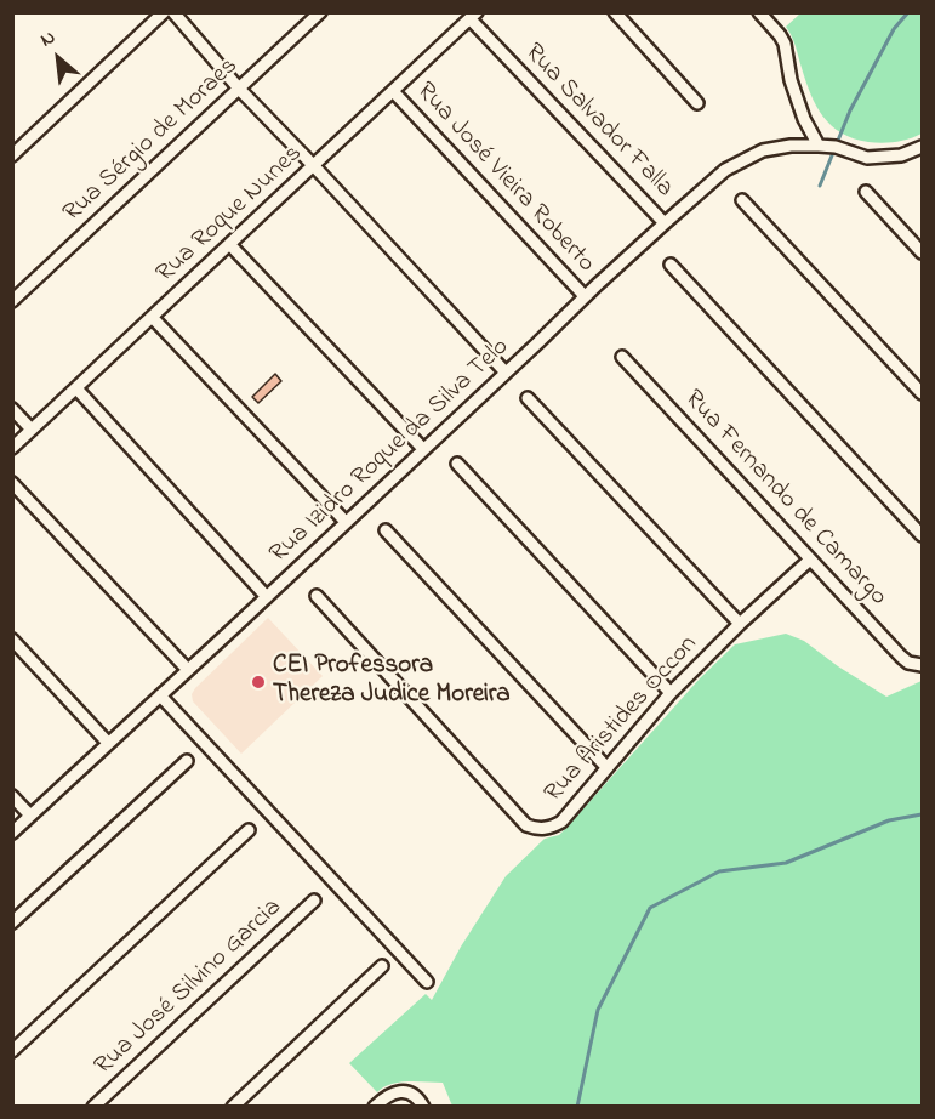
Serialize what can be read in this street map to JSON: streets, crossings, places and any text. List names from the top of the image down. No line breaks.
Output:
{"streets":{"street":["Rua Salvador Falla","Rua Sérgio de Moraes","Rua José Vieira Roberto","Rua Roque Nunes","Rua Izidro Roque da Silva Telo","Rua Fernando de Camargo","Rua Aristides Occon","Rua José Silvino Garcia"]},"crossings":[["Rua Salvador Falla","Rua Roque Nunes"],["Rua Salvador Falla","Rua Izidro Roque da Silva Telo"],["Rua José Vieira Roberto","Rua Roque Nunes"],["Rua José Vieira Roberto","Rua Izidro Roque da Silva Telo"],["Rua Fernando de Camargo","Rua Aristides Occon"]],"places":["CEI Professora Thereza Judice Moreira"],"north":"top left"}
